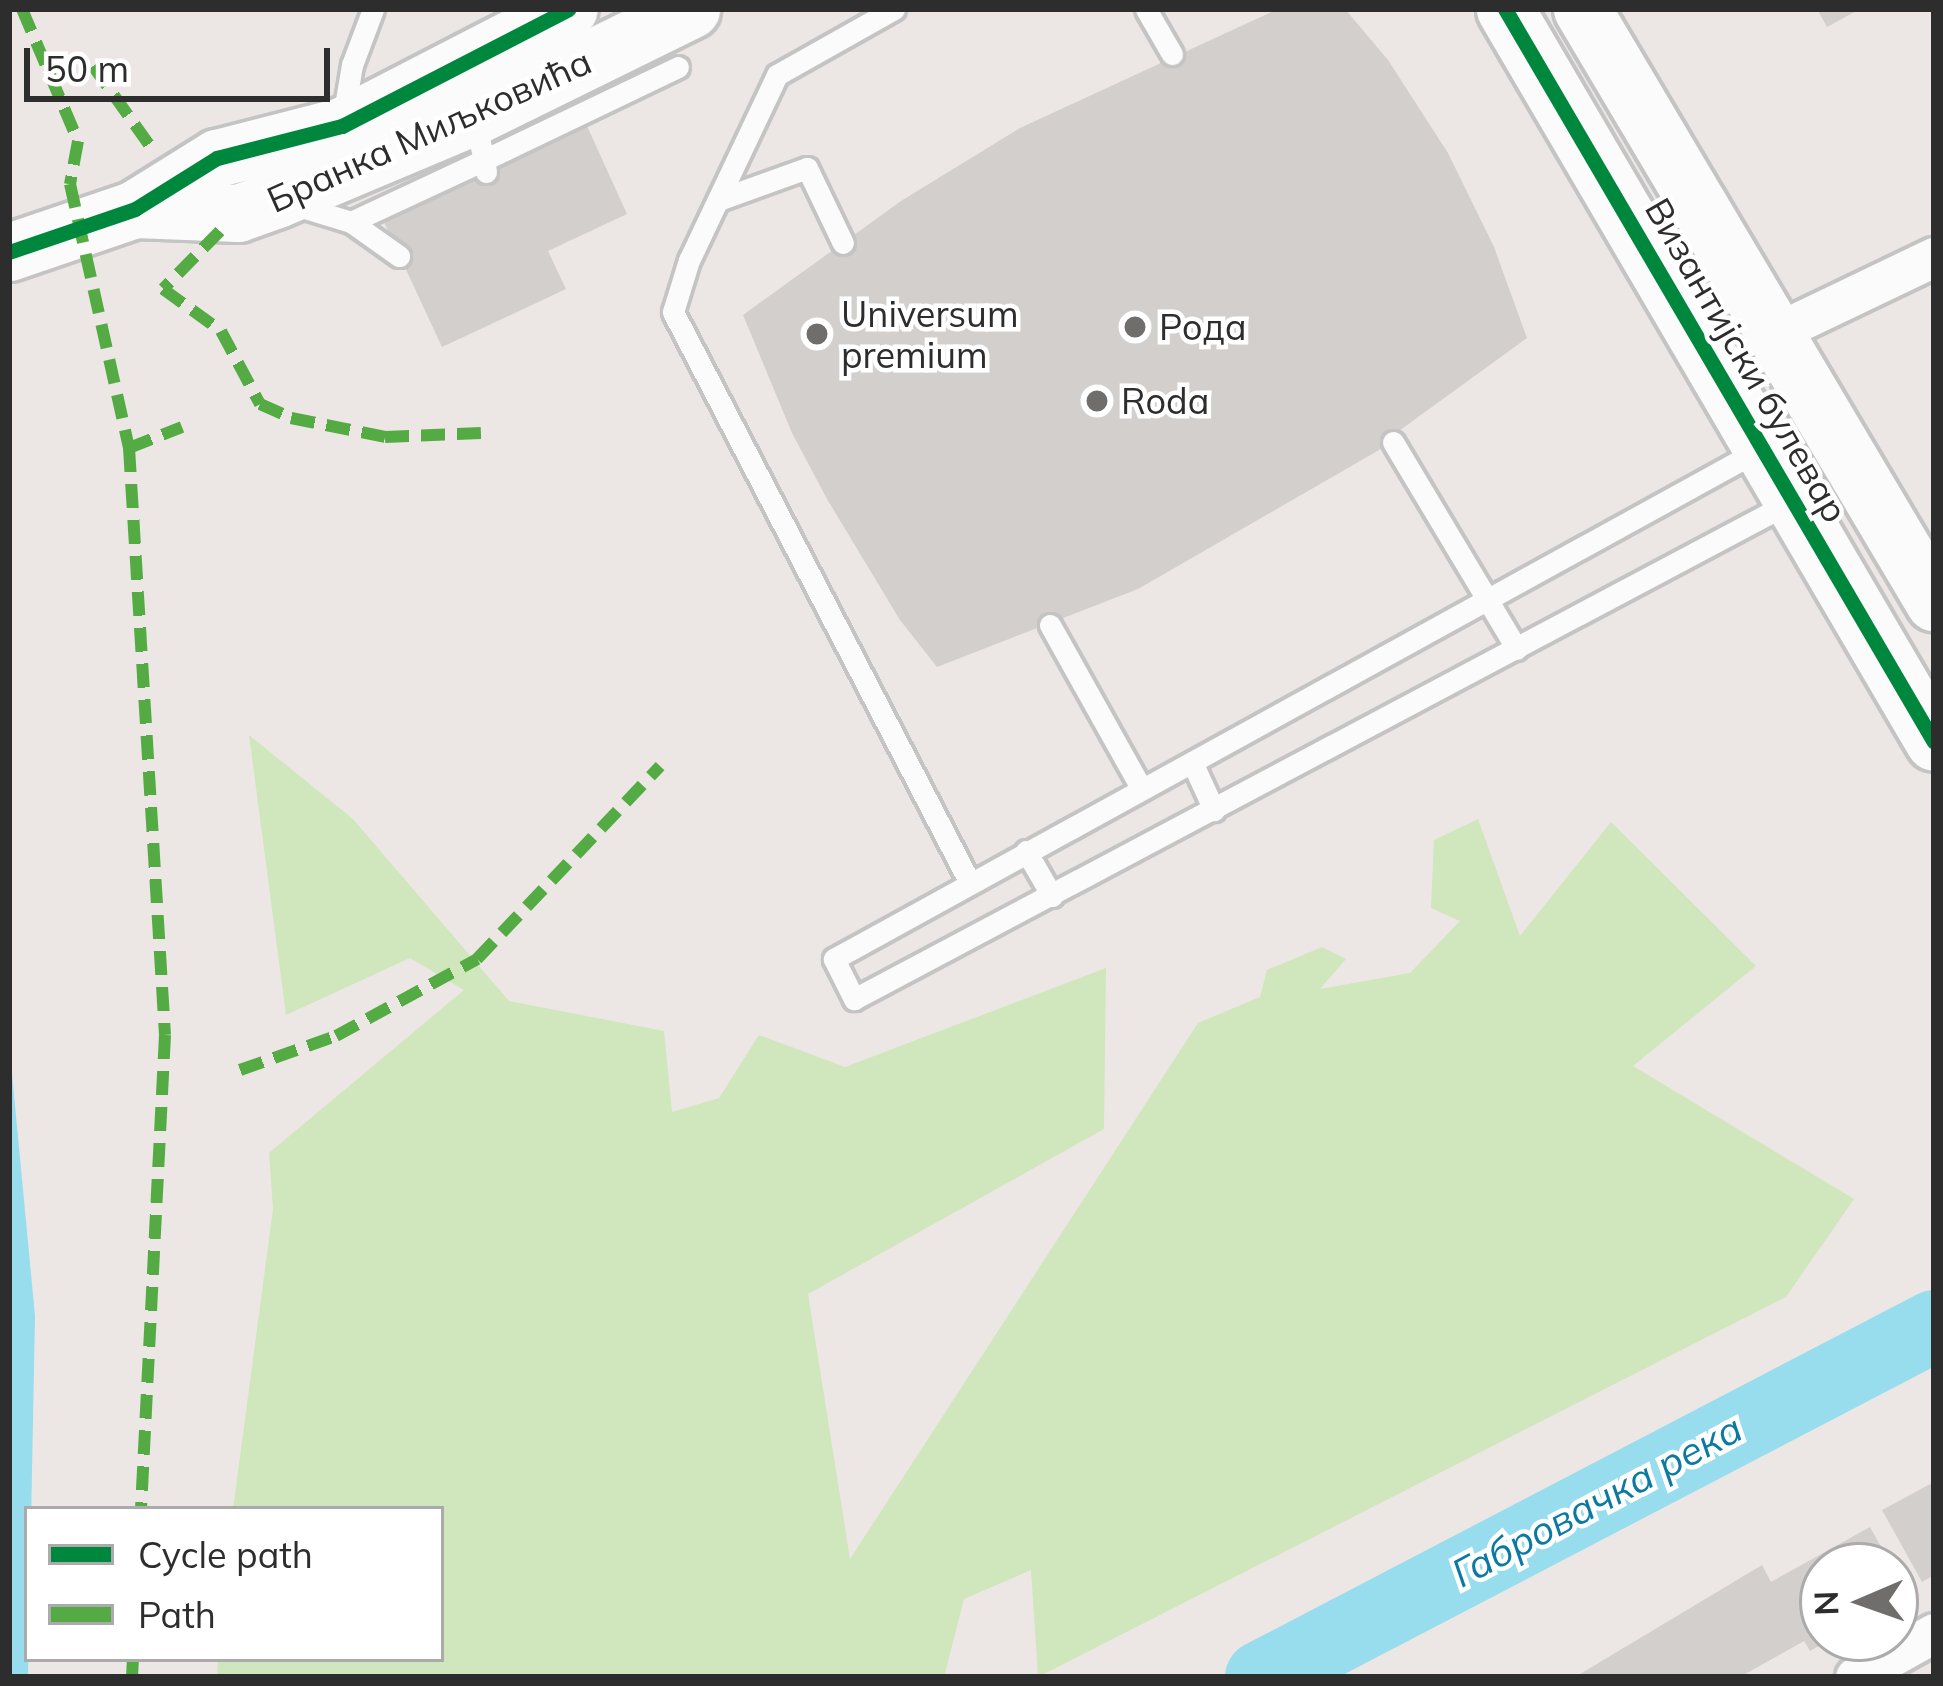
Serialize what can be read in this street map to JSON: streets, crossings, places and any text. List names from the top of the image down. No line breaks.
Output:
{"streets":{"street":["Бранка Миљковића","Византијски булевар"]},"water":["Габровачка река"],"places":["Рода","Universum premium","Roda"],"legend":["Cycle path","Path"],"scale_bar":"50 m","north":"left"}
